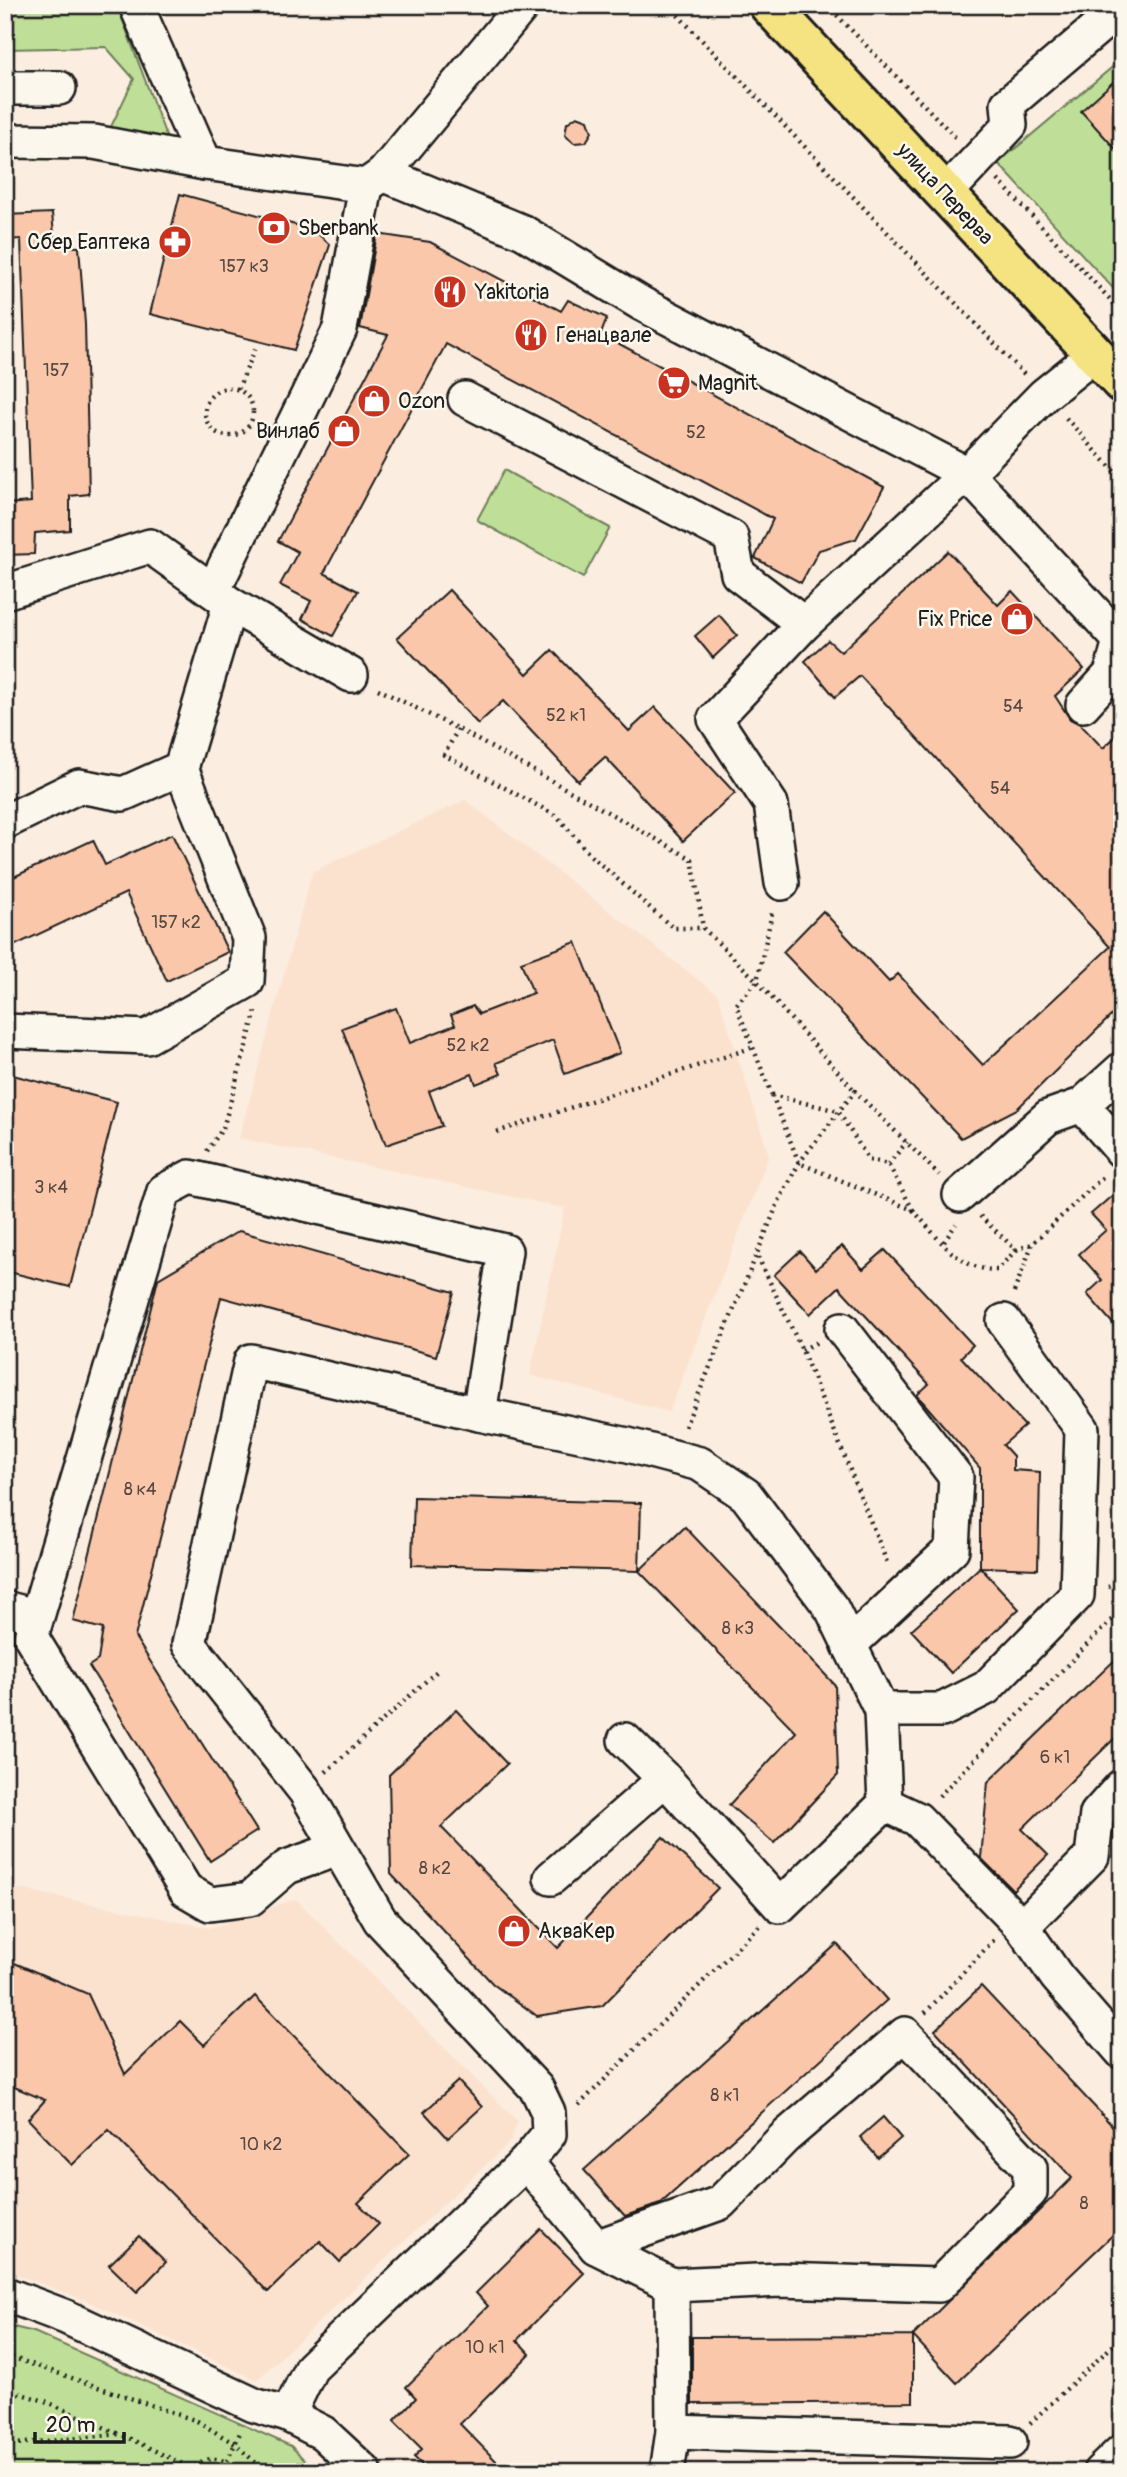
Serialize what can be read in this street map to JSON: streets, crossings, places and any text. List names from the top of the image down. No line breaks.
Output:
{"streets":{"main road":["улица Перерва"]},"places":{"bank":["Sberbank"],"pharmacy":["Сбер Еаптека"],"restaurant":["Yakitoria","Генацвале"],"supermarket":["Magnit"],"shop":["Ozon","Винлаб","Fix Price","АкваКер"]},"house_numbers":["157 к3","157","52","54","52 к1","54","157 к2","52 к2","3 к4","8 к4","8 к3","6 к1","8 к2","8 к1","10 к2","8","10 к1"],"scale_bar":"20 m"}
